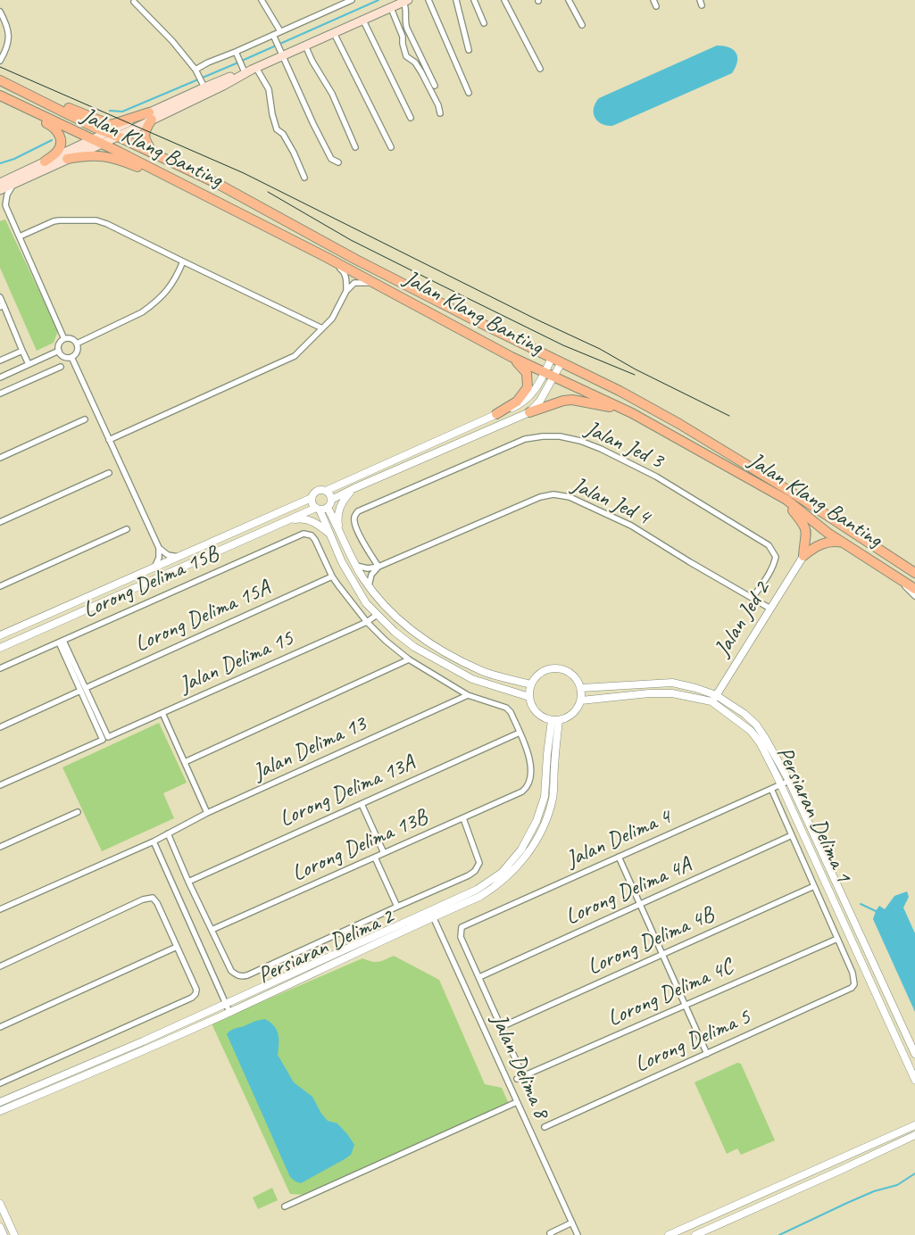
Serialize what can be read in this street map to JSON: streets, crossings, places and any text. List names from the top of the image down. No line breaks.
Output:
{"streets":{"highway":["Jalan Klang Banting"],"street":["Jalan Jed 3","Jalan Jed 4","Lorong Delima 15B","Lorong Delima 15A","Jalan Jed 2","Jalan Delima 15","Jalan Delima 13","Lorong Delima 13A","Persiaran Delima 1","Jalan Delima 4","Lorong Delima 13B","Lorong Delima 4A","Lorong Delima 4B","Persiaran Delima 2","Lorong Delima 4C","Lorong Delima 5","Jalan Delima 8"]},"crossings":[["Jalan Jed 3","Jalan Jed 4"],["Jalan Jed 4","Jalan Jed 2"],["Lorong Delima 15B","Lorong Delima 15A"],["Jalan Jed 2","Persiaran Delima 1"],["Lorong Delima 13A","Lorong Delima 13B"],["Persiaran Delima 1","Jalan Delima 4"],["Persiaran Delima 1","Persiaran Delima 2"],["Jalan Delima 4","Lorong Delima 4A"],["Persiaran Delima 2","Jalan Delima 8"],["Lorong Delima 4C","Lorong Delima 5"]]}
